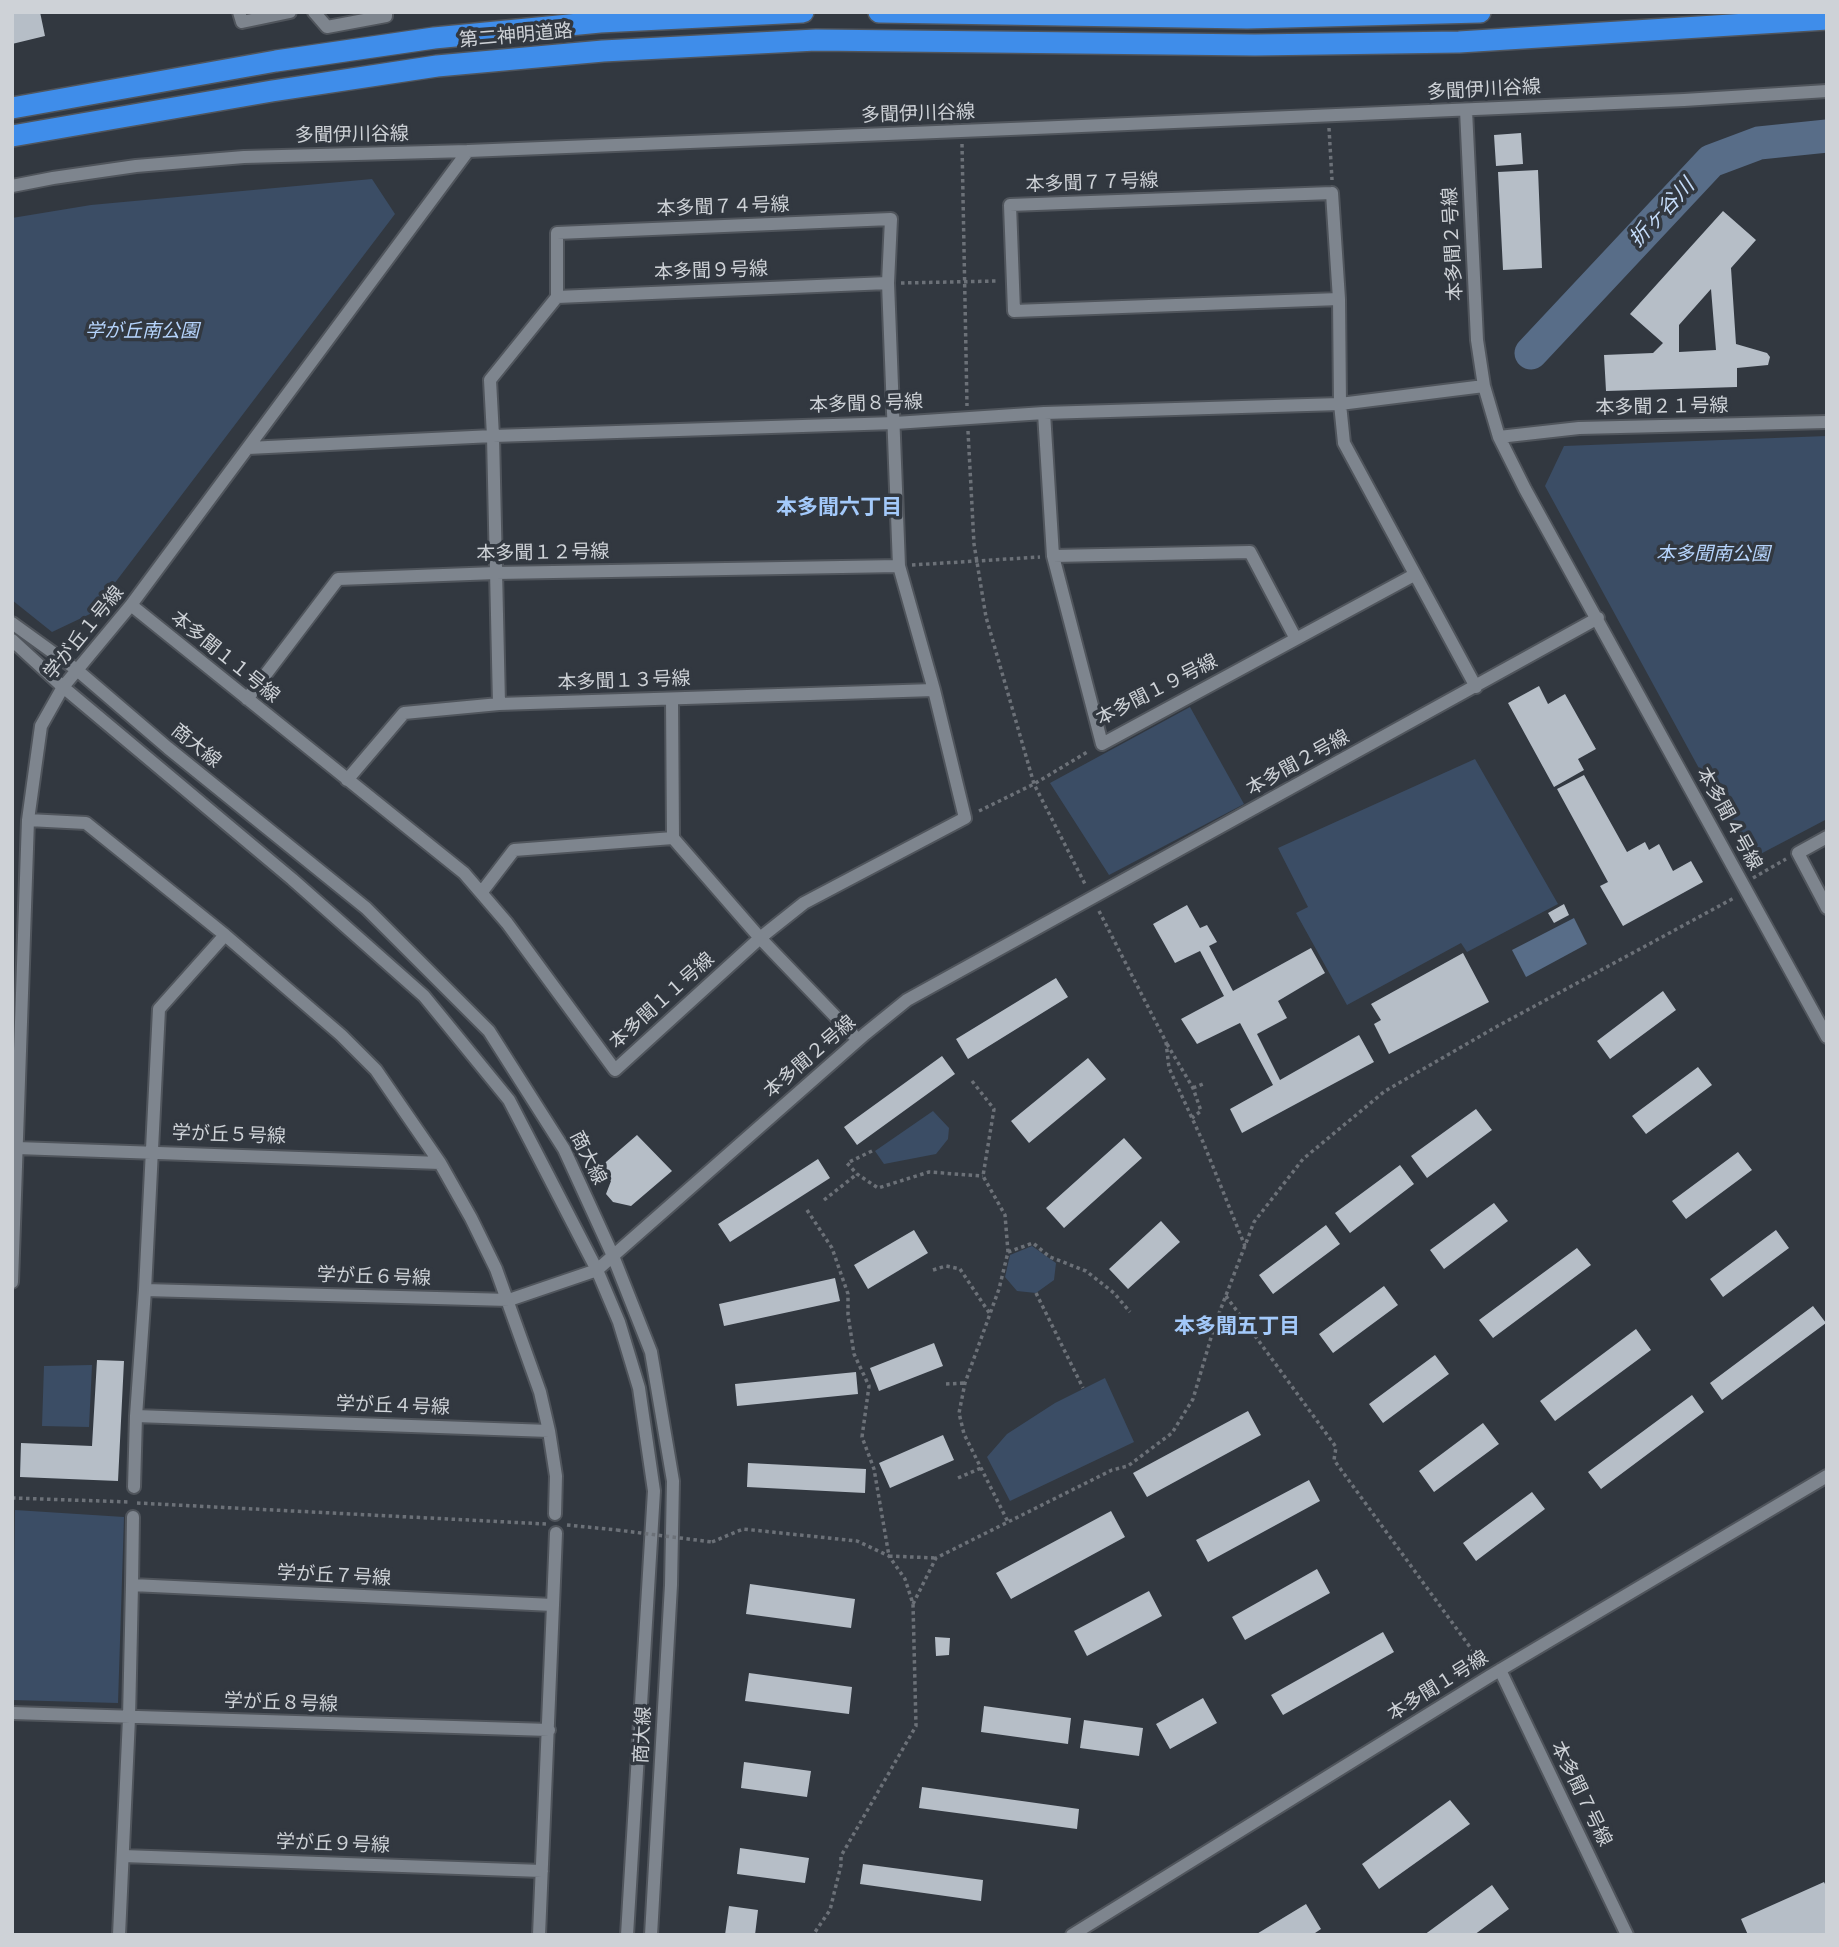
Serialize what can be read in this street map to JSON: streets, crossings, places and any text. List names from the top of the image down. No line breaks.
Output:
{"streets":{"highway":["第二神明道路"],"street":["多聞伊川谷線","本多聞７７号線","本多聞７４号線","本多聞２号線","本多聞９号線","本多聞８号線","本多聞２１号線","本多聞１２号線","学が丘１号線","本多聞１１号線","本多聞１３号線","本多聞１９号線","商大線","本多聞４号線","学が丘５号線","学が丘６号線","学が丘４号線","学が丘７号線","本多聞１号線","学が丘８号線","本多聞７号線","学が丘９号線"]},"crossings":[["多聞伊川谷線","本多聞２号線"],["多聞伊川谷線","学が丘１号線"],["本多聞７４号線","本多聞９号線"],["本多聞２号線","本多聞８号線"],["本多聞２号線","本多聞２１号線"],["本多聞２号線","商大線"],["本多聞２号線","本多聞４号線"],["本多聞２号線","学が丘６号線"],["本多聞８号線","学が丘１号線"],["本多聞８号線","本多聞１９号線"],["本多聞１２号線","本多聞１１号線"],["学が丘１号線","本多聞１１号線"],["学が丘１号線","商大線"],["学が丘１号線","学が丘５号線"],["本多聞１１号線","本多聞１３号線"],["商大線","学が丘６号線"],["本多聞１号線","本多聞７号線"]],"districts":["本多聞六丁目","本多聞五丁目"],"water":["折ヶ谷川"],"parks":["学が丘南公園","本多聞南公園"]}
